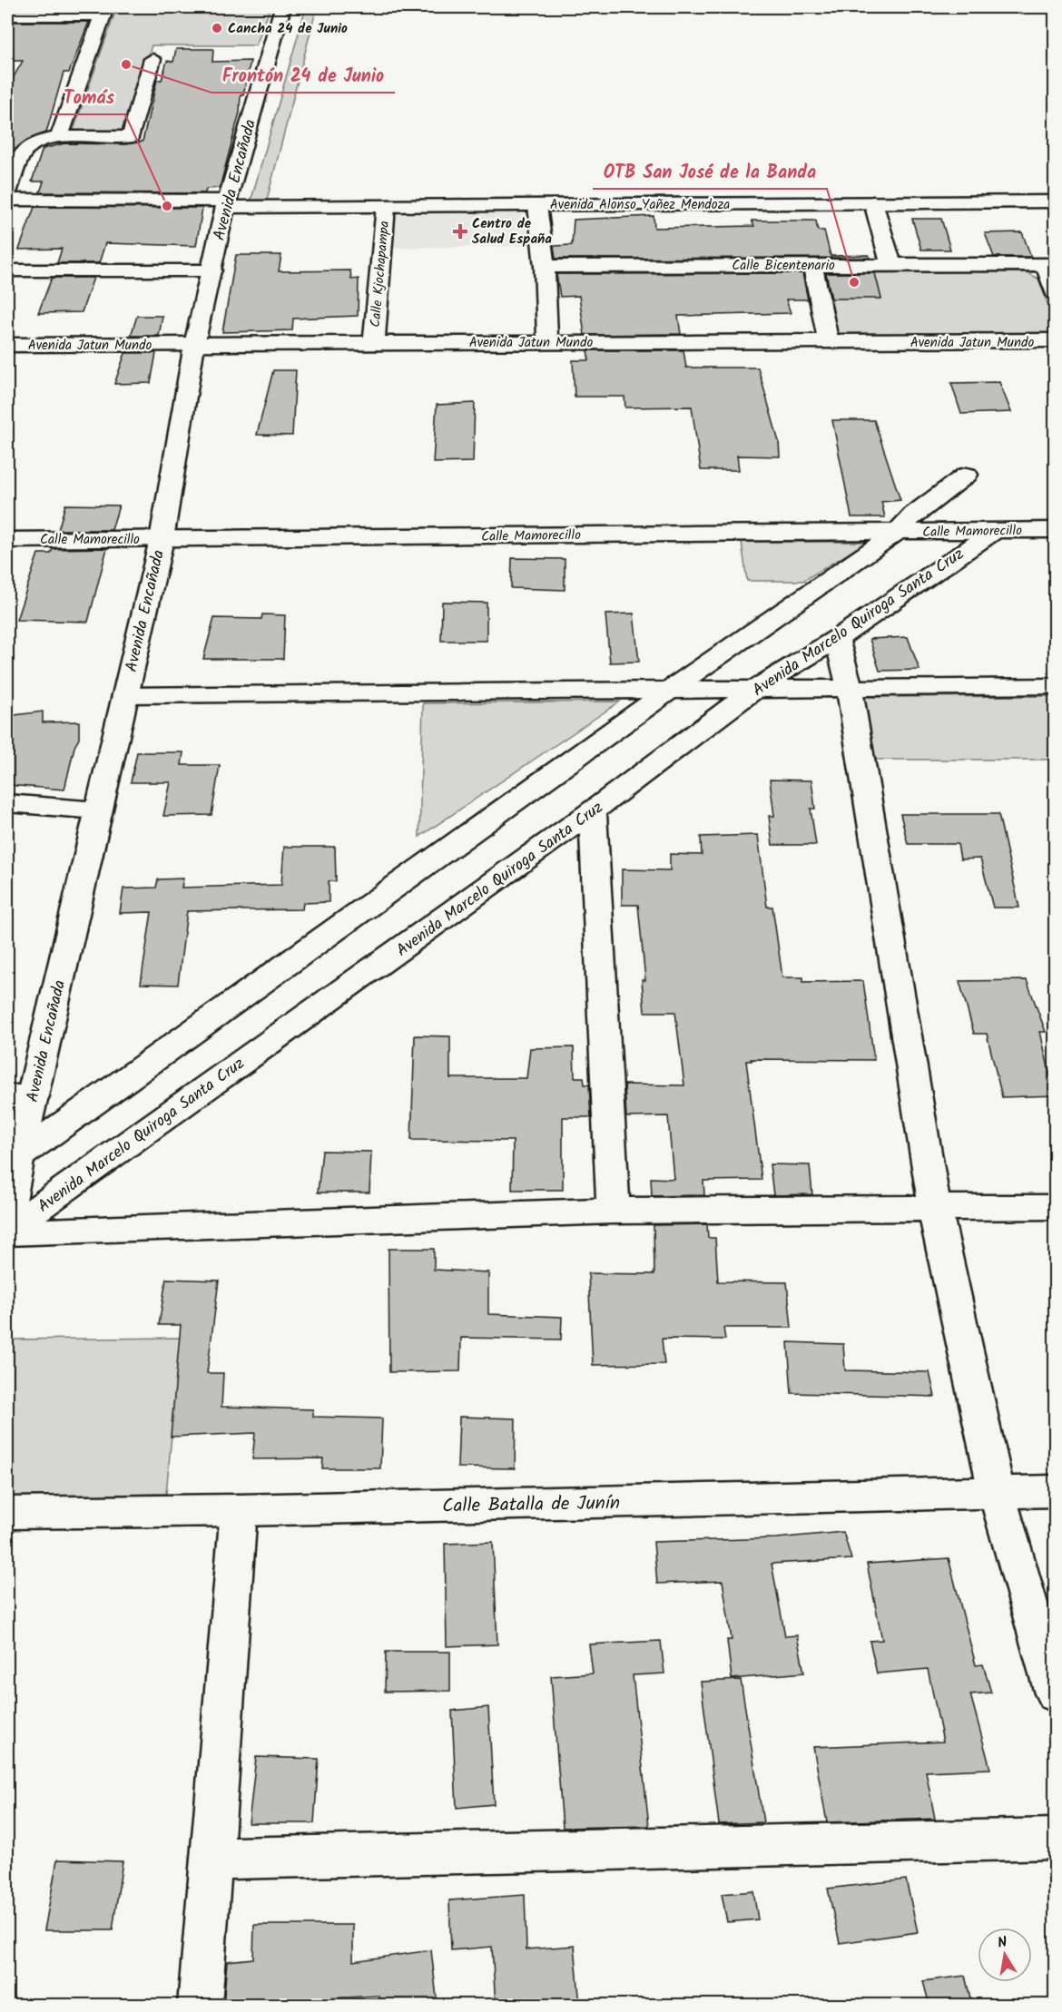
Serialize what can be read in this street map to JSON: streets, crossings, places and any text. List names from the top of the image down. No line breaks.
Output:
{"streets":{"street":["Avenida Encañada","Avenida Alonso Yañez Mendoza","Calle Bicentenario","Calle Kjochapampa","Avenida Jatun Mundo","Calle Mamorecillo","Avenida Marcelo Quiroga Santa Cruz","Calle Batalla de Junín"]},"crossings":[["Avenida Encañada","Avenida Alonso Yañez Mendoza"],["Avenida Encañada","Avenida Jatun Mundo"],["Avenida Encañada","Calle Mamorecillo"],["Avenida Alonso Yañez Mendoza","Calle Kjochapampa"],["Calle Kjochapampa","Avenida Jatun Mundo"],["Calle Mamorecillo","Avenida Marcelo Quiroga Santa Cruz"]],"places":{"other":["Cancha 24 de Junio","Frontón 24 de Junio","Tomás","OTB San José de la Banda"],"health":["Centro de Salud España"]},"north":"top"}
